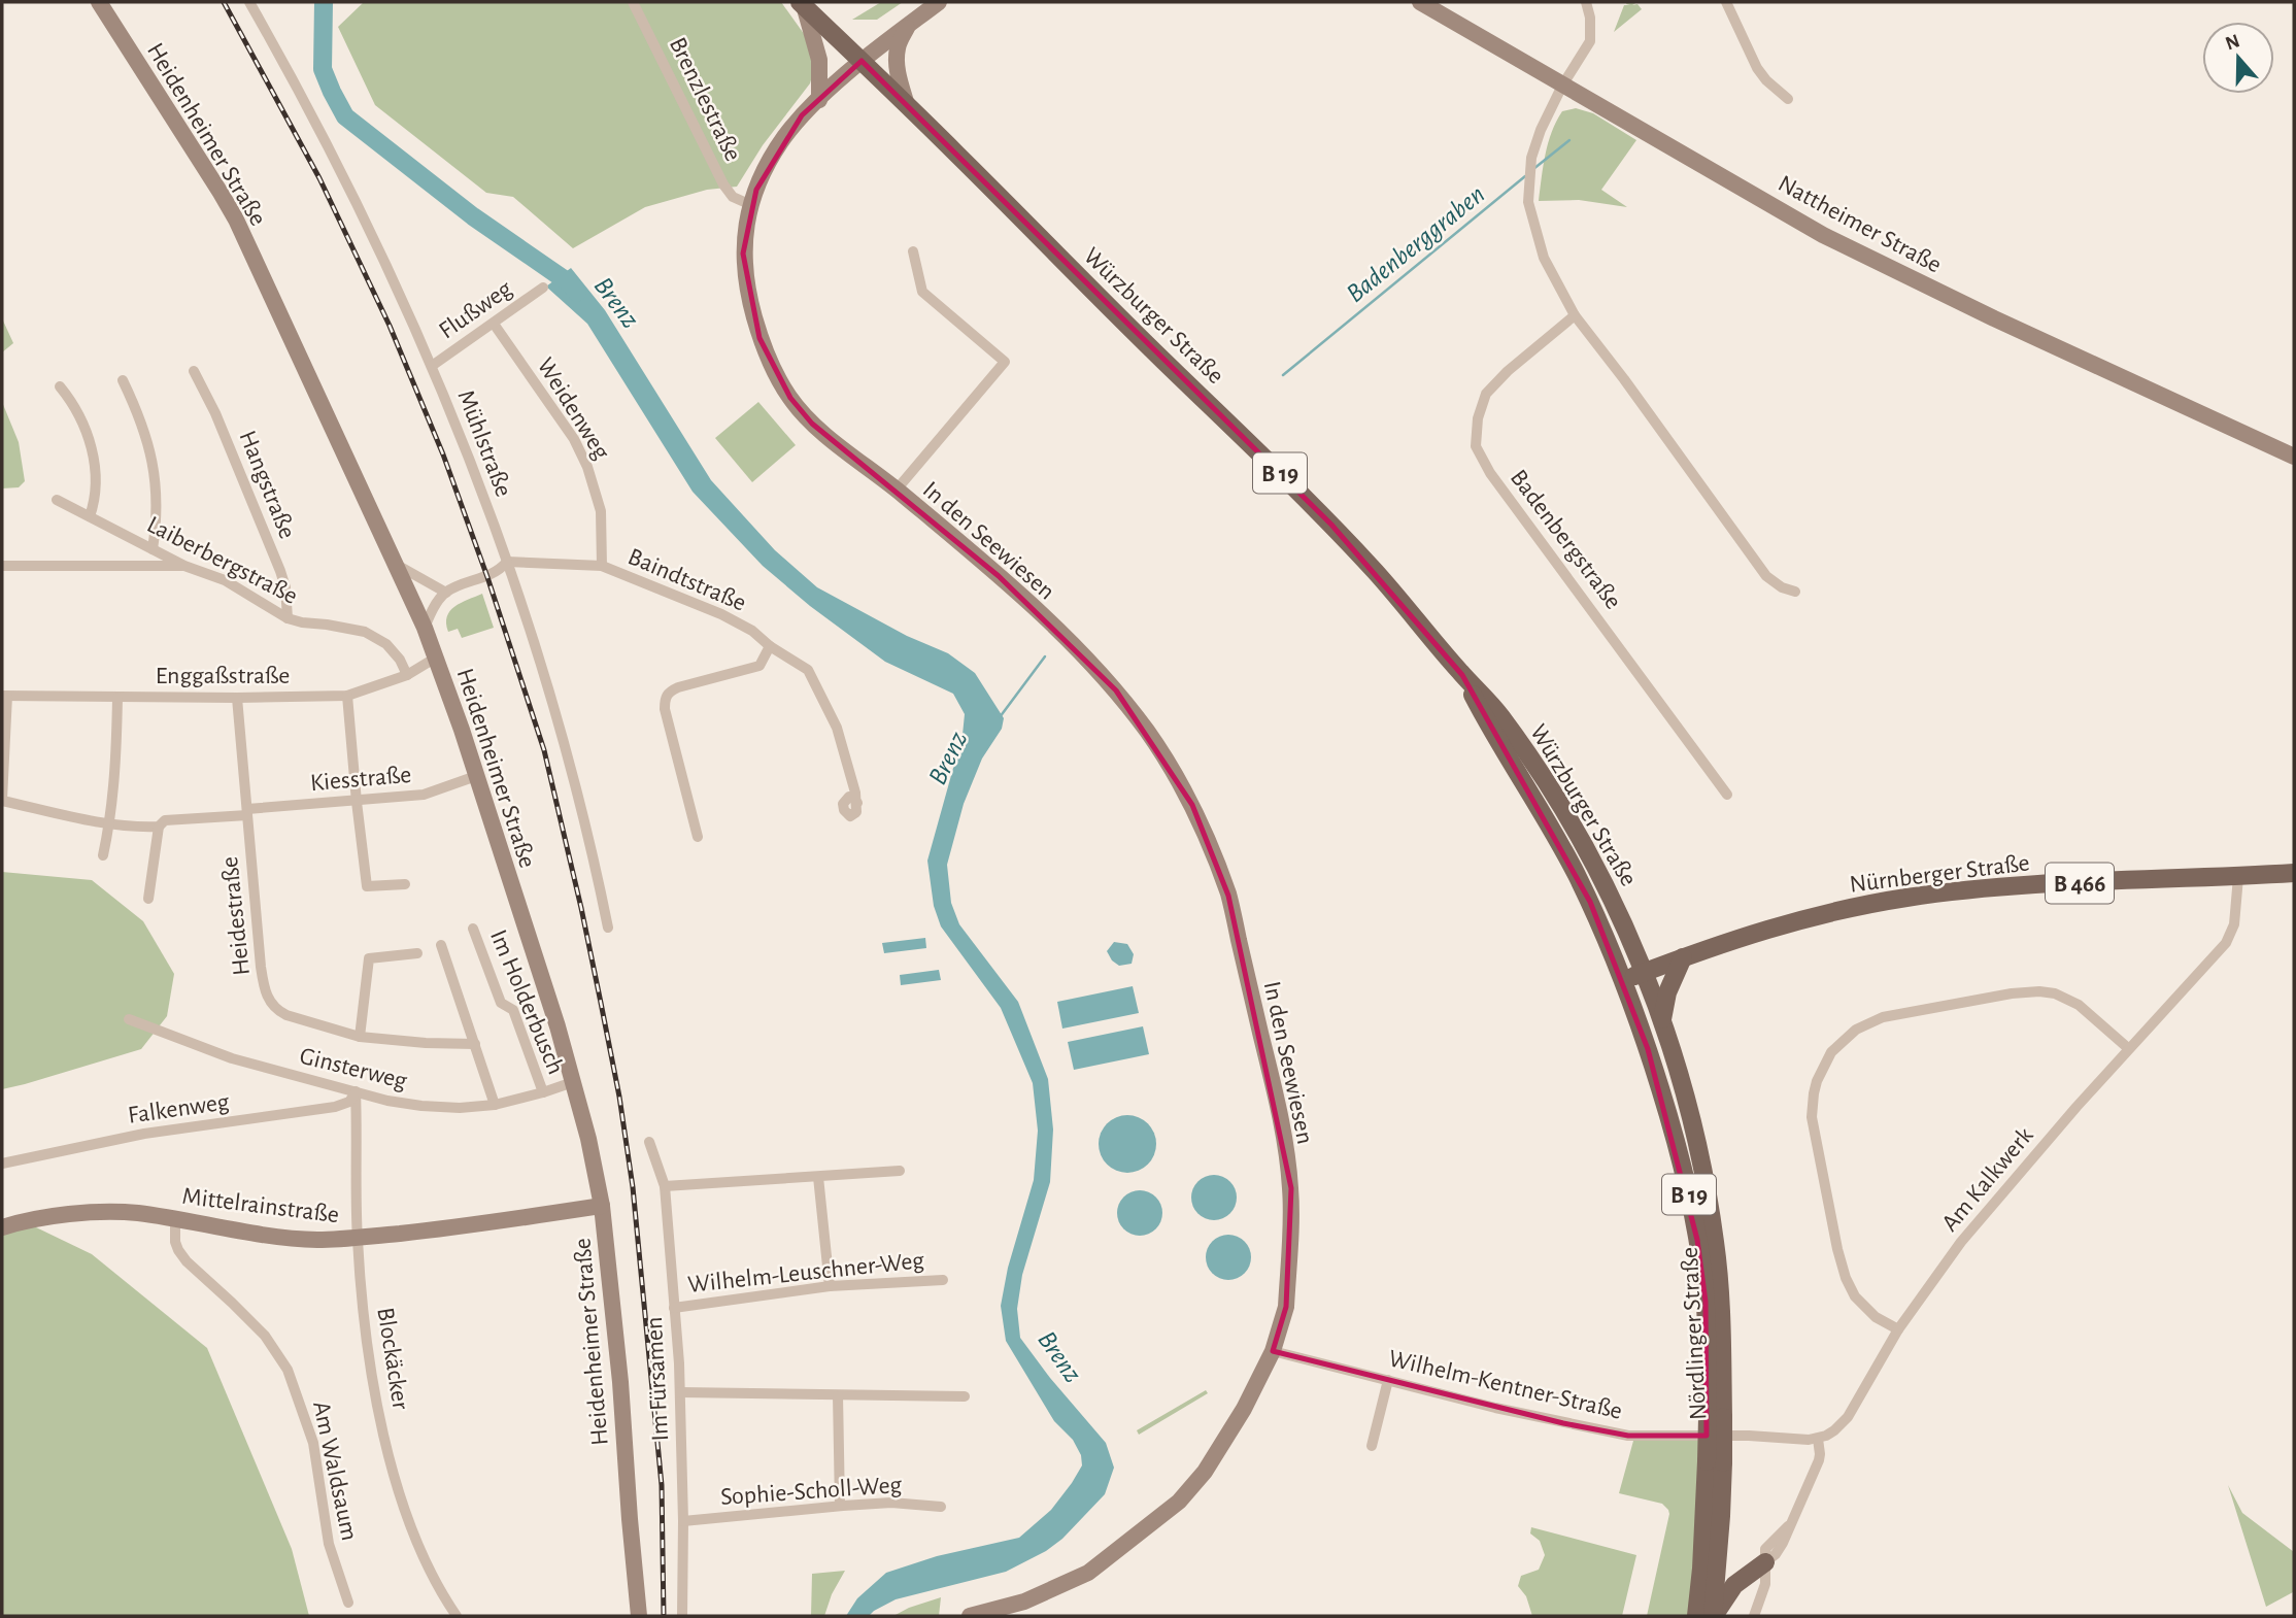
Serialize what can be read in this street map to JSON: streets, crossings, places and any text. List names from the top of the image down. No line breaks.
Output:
{"streets":{"main road":["Würzburger Straße","B 19","Nürnberger Straße","B 466","Nördlinger Straße"],"street":["Brenzlestraße","Heidenheimer Straße","Nattheimer Straße","Flußweg","Weidenweg","Mühlstraße","Hangstraße","Badenbergstraße","In den Seewiesen","Laiberbergstraße","Baindtstraße","Enggaßstraße","Kiesstraße","Heidestraße","Im Holderbusch","Ginsterweg","Falkenweg","Am Kalkwerk","Mittelrainstraße","Wilhelm-Leuschner-Weg","Blockäcker","Im Fürsamen","Wilhelm-Kentner-Straße","Am Waldsaum","Sophie-Scholl-Weg"]},"crossings":[["Brenzlestraße","In den Seewiesen"],["Heidenheimer Straße","Enggaßstraße"],["Heidenheimer Straße","Kiesstraße"],["Heidenheimer Straße","Ginsterweg"],["Heidenheimer Straße","Mittelrainstraße"],["Flußweg","Weidenweg"],["Flußweg","Mühlstraße"],["Würzburger Straße","In den Seewiesen"],["Würzburger Straße","Nürnberger Straße"],["Würzburger Straße","B 466"],["Würzburger Straße","Nördlinger Straße"],["Weidenweg","Baindtstraße"],["Mühlstraße","Baindtstraße"],["Hangstraße","Laiberbergstraße"],["In den Seewiesen","Wilhelm-Kentner-Straße"],["Laiberbergstraße","Enggaßstraße"],["Enggaßstraße","Heidestraße"],["Kiesstraße","Heidestraße"],["Nürnberger Straße","B 466"],["Nürnberger Straße","Am Kalkwerk"],["Nürnberger Straße","Nördlinger Straße"],["B 466","Nördlinger Straße"],["Im Holderbusch","Ginsterweg"],["Ginsterweg","Falkenweg"],["Ginsterweg","Blockäcker"],["Falkenweg","Blockäcker"],["Am Kalkwerk","Wilhelm-Kentner-Straße"],["Mittelrainstraße","Blockäcker"],["Mittelrainstraße","Am Waldsaum"],["Wilhelm-Leuschner-Weg","Im Fürsamen"],["Im Fürsamen","Sophie-Scholl-Weg"]],"water":["Badenberggraben","Brenz"],"north":"top"}
